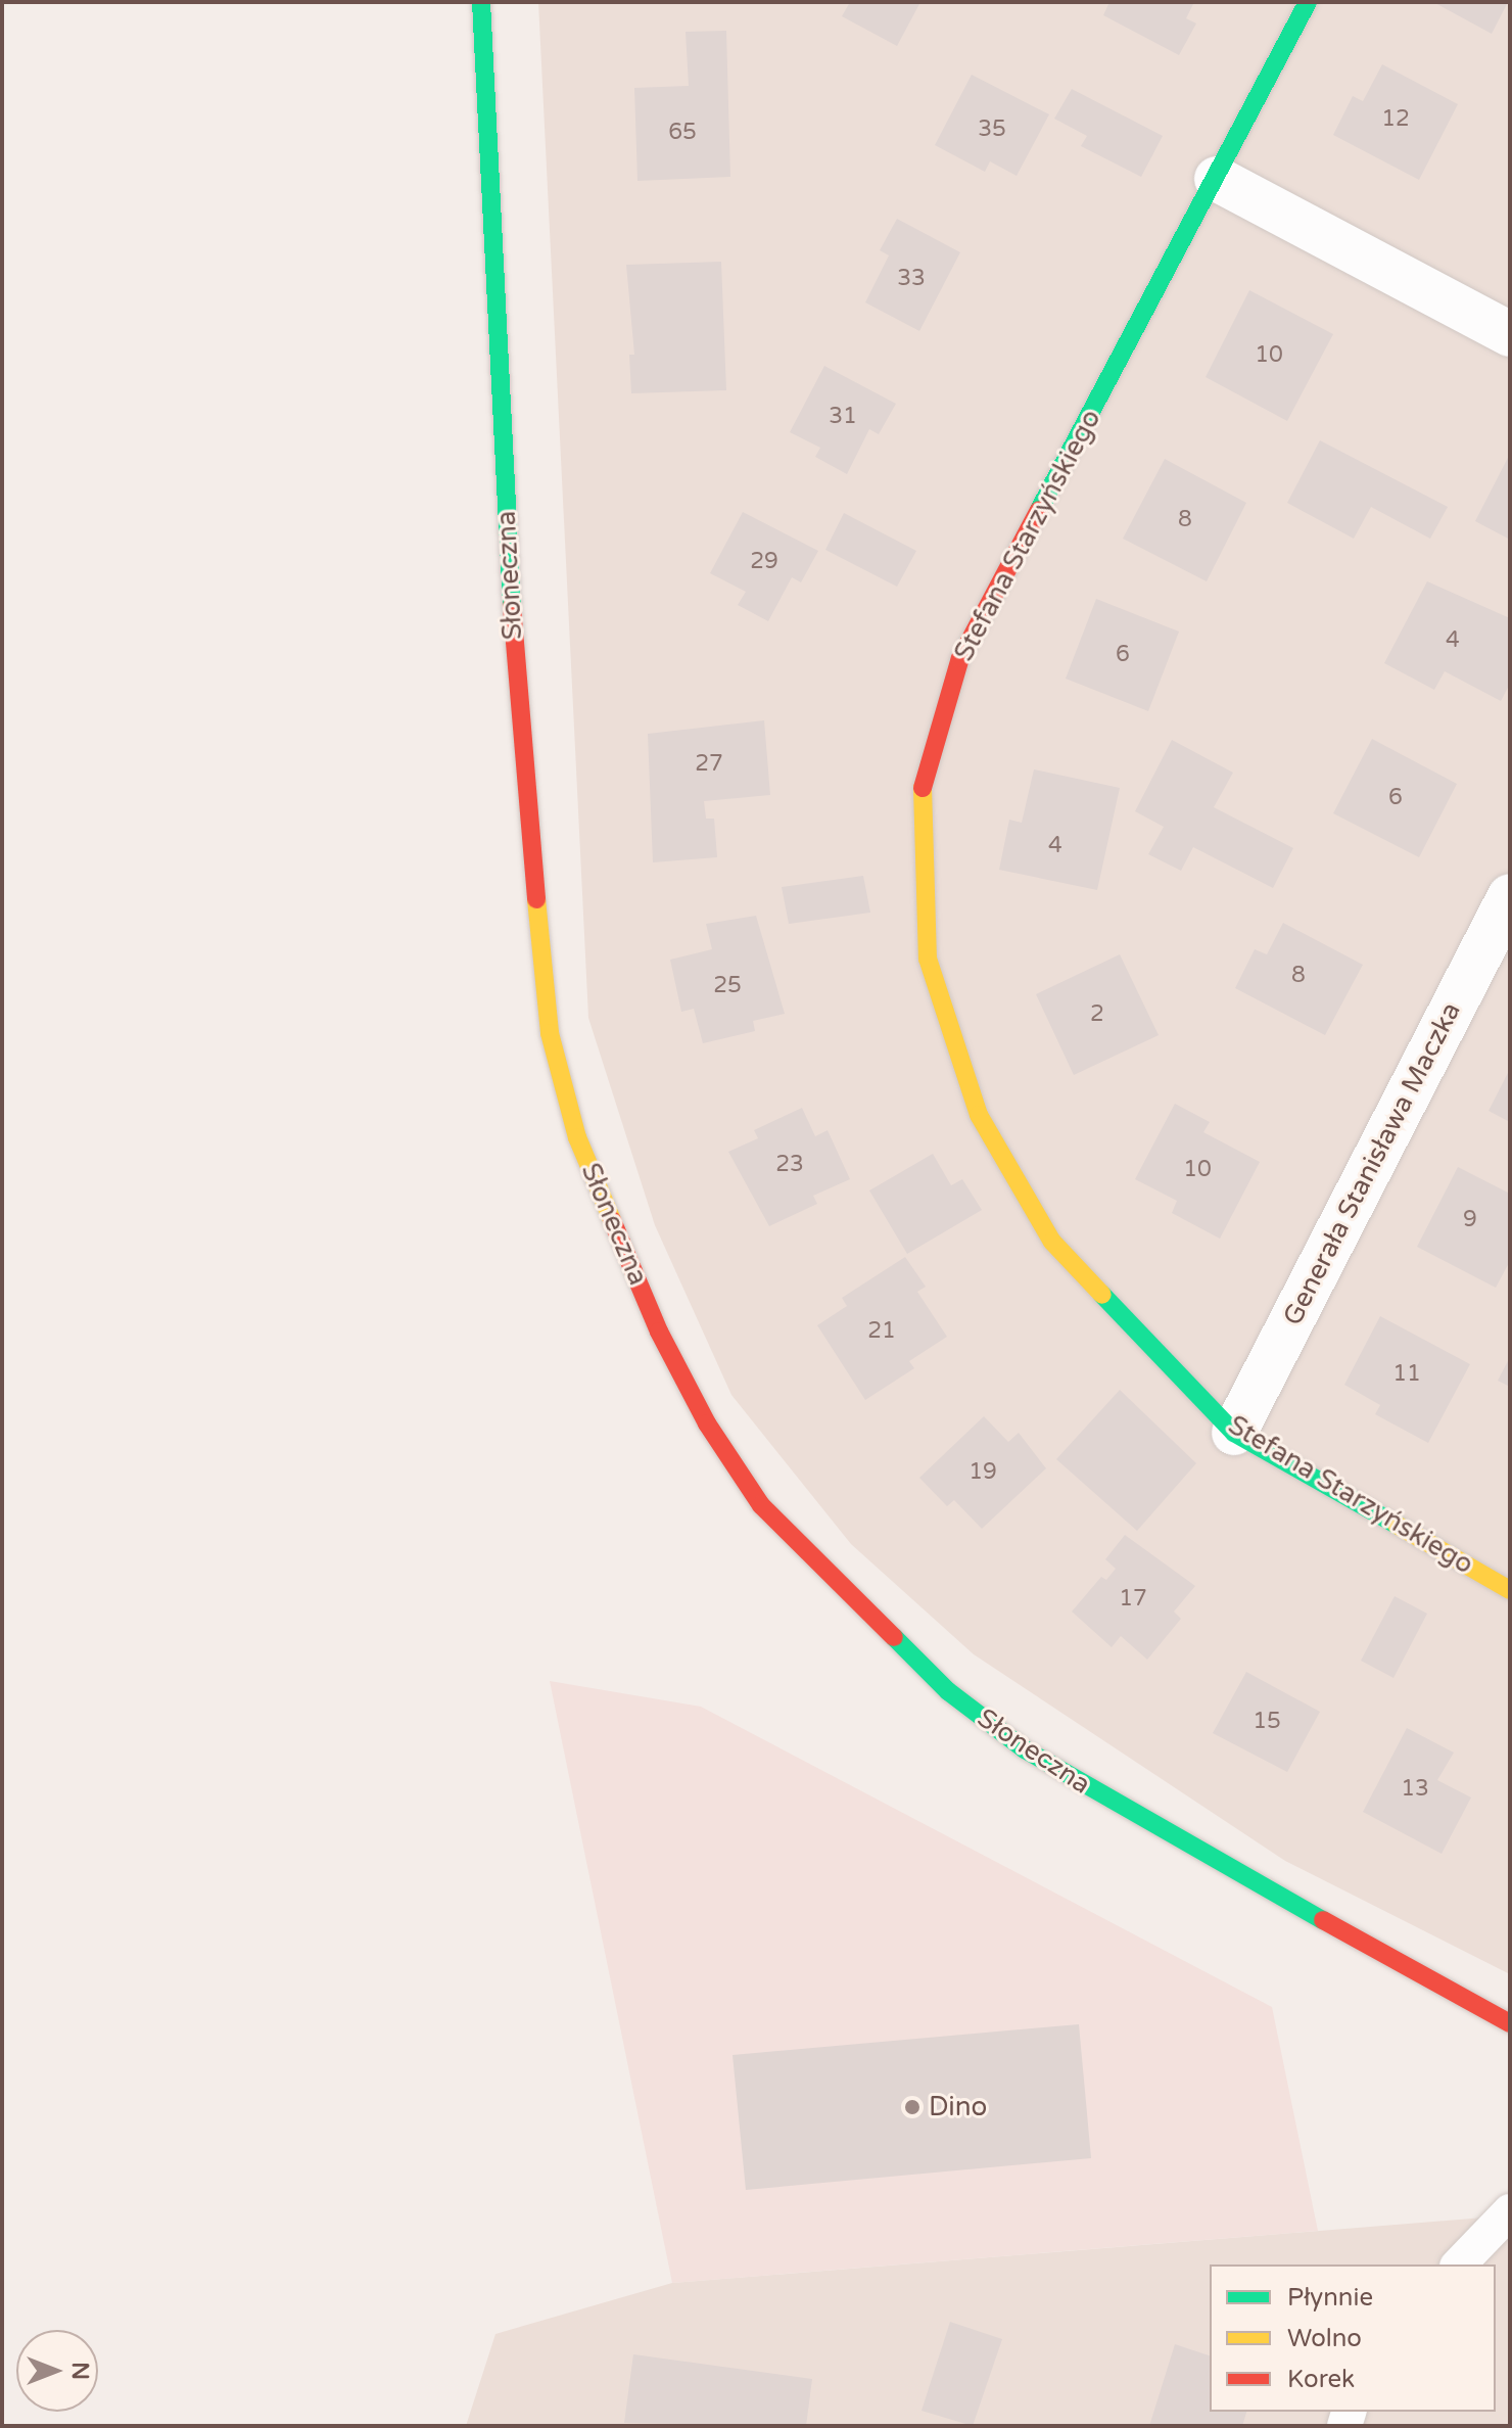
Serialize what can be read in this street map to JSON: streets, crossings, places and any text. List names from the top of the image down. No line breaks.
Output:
{"streets":{"street":["Stefana Starzyńskiego","Słoneczna","Generała Stanisława Maczka"]},"crossings":[["Stefana Starzyńskiego","Generała Stanisława Maczka"]],"places":["Dino"],"house_numbers":["12","35","65","33","10","31","8","29","4","6","27","6","4","8","25","2","23","10","9","21","11","19","17","15","13"],"legend":["Płynnie","Wolno","Korek"],"north":"right"}
